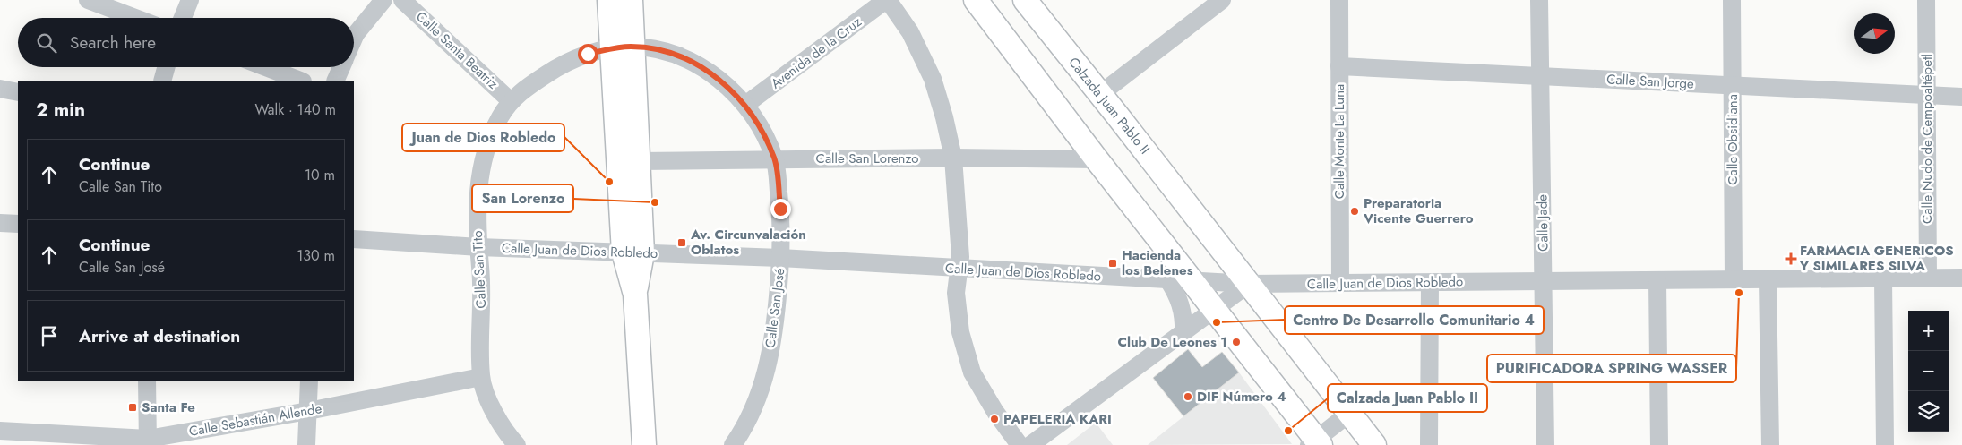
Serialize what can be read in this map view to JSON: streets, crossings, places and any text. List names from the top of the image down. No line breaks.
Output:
{"streets":{"main road":["Calzada Juan Pablo II"],"street":["Calle Santa Beatriz","Avenida de la Cruz","Calle San Jorge","Calle Nudo de Cempoaltépetl","Calle Obsidiana","Calle Monte La Luna","Calle San Lorenzo","Calle Jade","Calle Juan de Dios Robledo","Calle San Tito","Calle San José","Calle Sebastián Allende"]},"crossings":[["Calle Santa Beatriz","Calle San Tito"],["Avenida de la Cruz","Calle San José"],["Calle San Jorge","Calle Nudo de Cempoaltépetl"],["Calle San Jorge","Calle Obsidiana"],["Calle San Jorge","Calle Monte La Luna"],["Calle San Jorge","Calle Jade"],["Calzada Juan Pablo II","Calle Juan de Dios Robledo"],["Calle Nudo de Cempoaltépetl","Calle Juan de Dios Robledo"],["Calle Obsidiana","Calle Juan de Dios Robledo"],["Calle Monte La Luna","Calle Juan de Dios Robledo"],["Calle San Lorenzo","Calle San José"],["Calle Jade","Calle Juan de Dios Robledo"],["Calle Juan de Dios Robledo","Calle San Tito"],["Calle Juan de Dios Robledo","Calle San José"],["Calle San Tito","Calle San José"],["Calle San Tito","Calle Sebastián Allende"]],"places":{"other":["Juan de Dios Robledo","San Lorenzo","Preparatoria Vicente Guerrero","PURIFICADORA SPRING WASSER","Centro De Desarrollo Comunitario 4","Club De Leones 1","DIF Número 4","PAPELERIA KARI","Calzada Juan Pablo II"],"transit":["Av. Circunvalación Oblatos","Hacienda los Belenes","Santa Fe"],"health":["FARMACIA GENERICOS Y SIMILARES SILVA"]},"north":"right","page":{"search":"Search here","heading":["2 min","Walk · 140 m"],"list":[["Continue","Calle San Tito","10 m"],["Continue","Calle San José","130 m"],"Arrive at destination"],"map_buttons":["+","−"]}}
